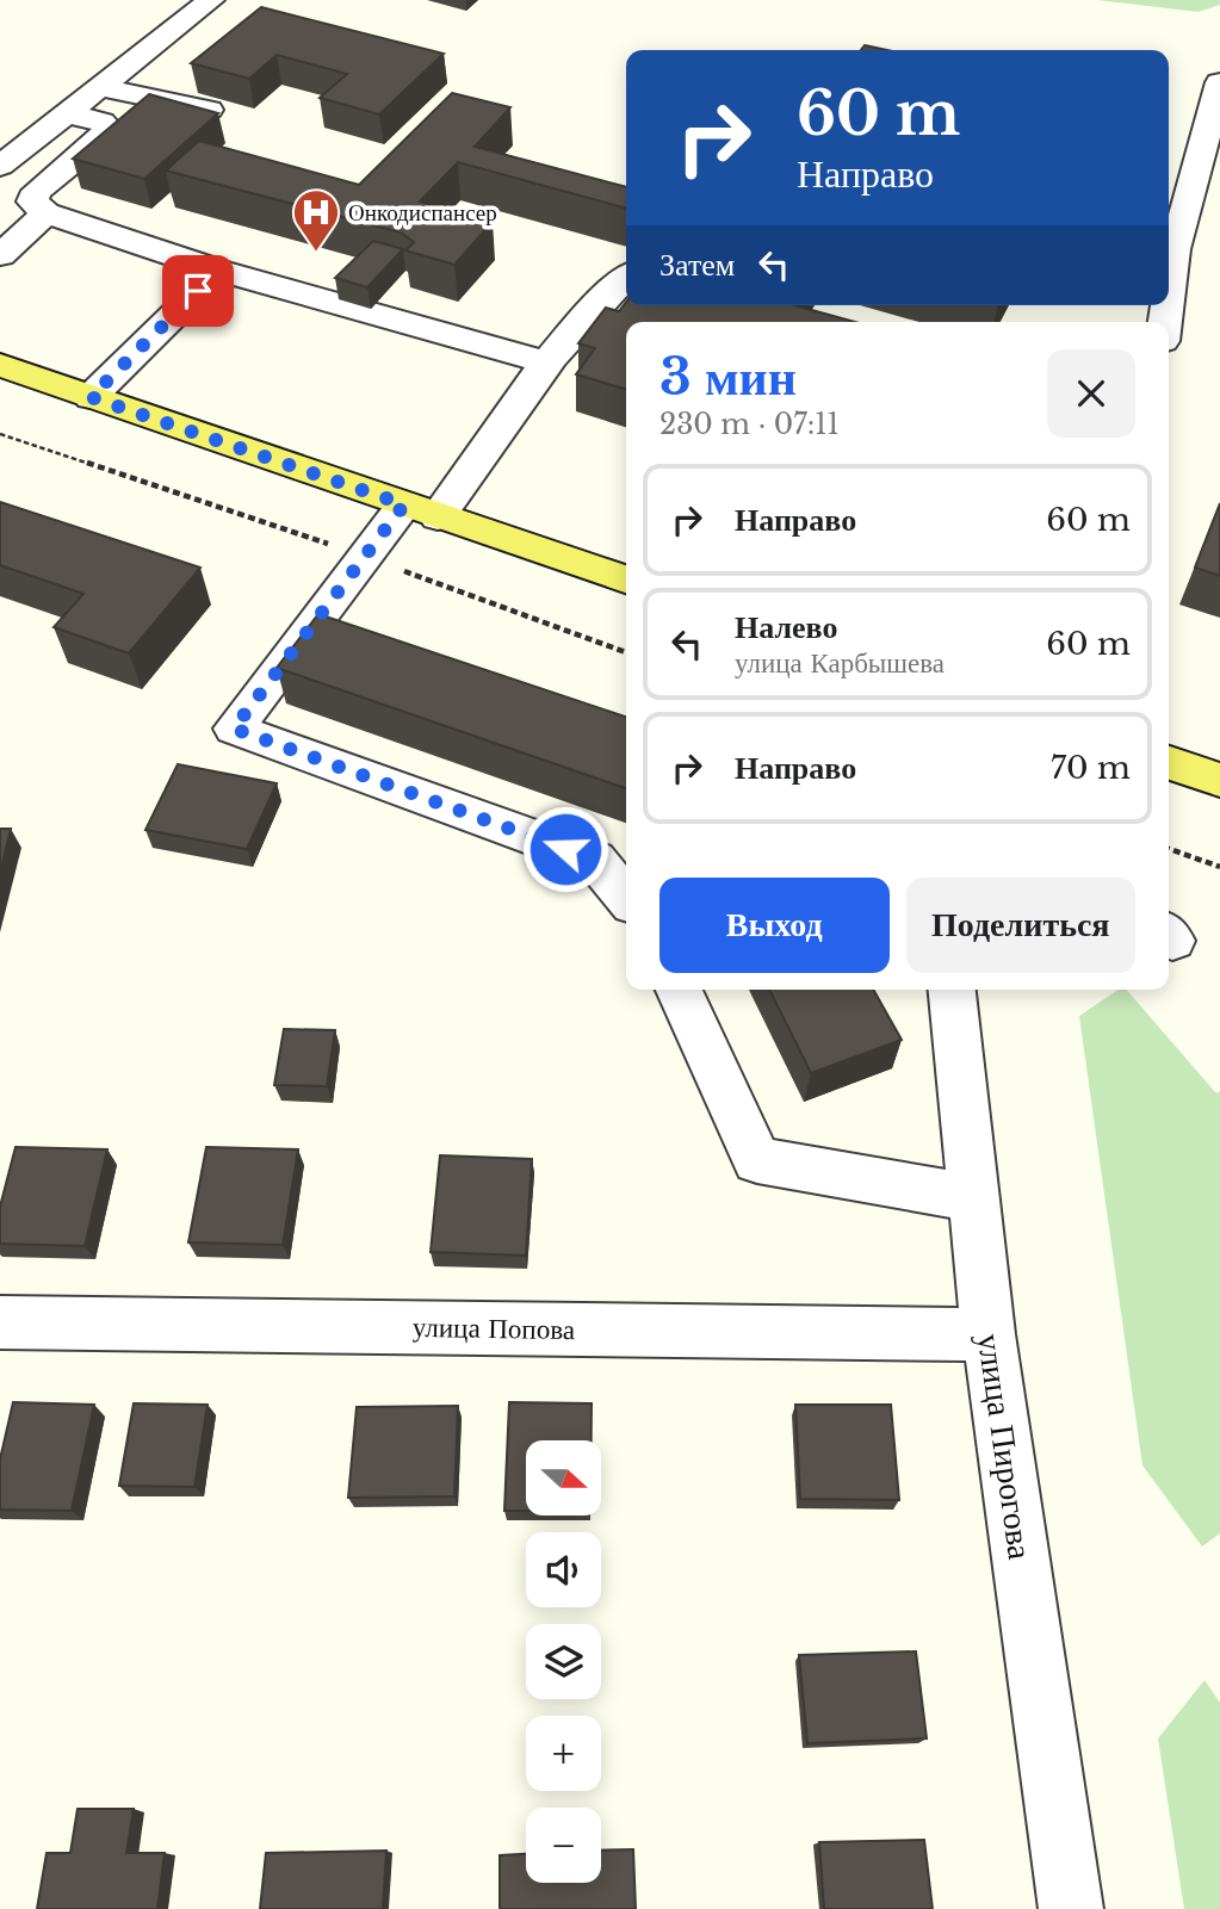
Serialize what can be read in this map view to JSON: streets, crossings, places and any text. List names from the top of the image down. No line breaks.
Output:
{"streets":{"street":["улица Попова","улица Пирогова"]},"crossings":[["улица Попова","улица Пирогова"]],"places":{"hospital":["Онкодиспансер"]},"north":"right","page":{"turn":["60 m","Направо"],"then":"Затем","heading":["3 мин","230 m · 07:11"],"list":[{"name":"Направо","value":"60 m"},{"name":"Налево","note":"улица Карбышева","value":"60 m"},{"name":"Направо","value":"70 m"}],"buttons":["Выход","Поделиться"],"map_buttons":["+","−"]}}
